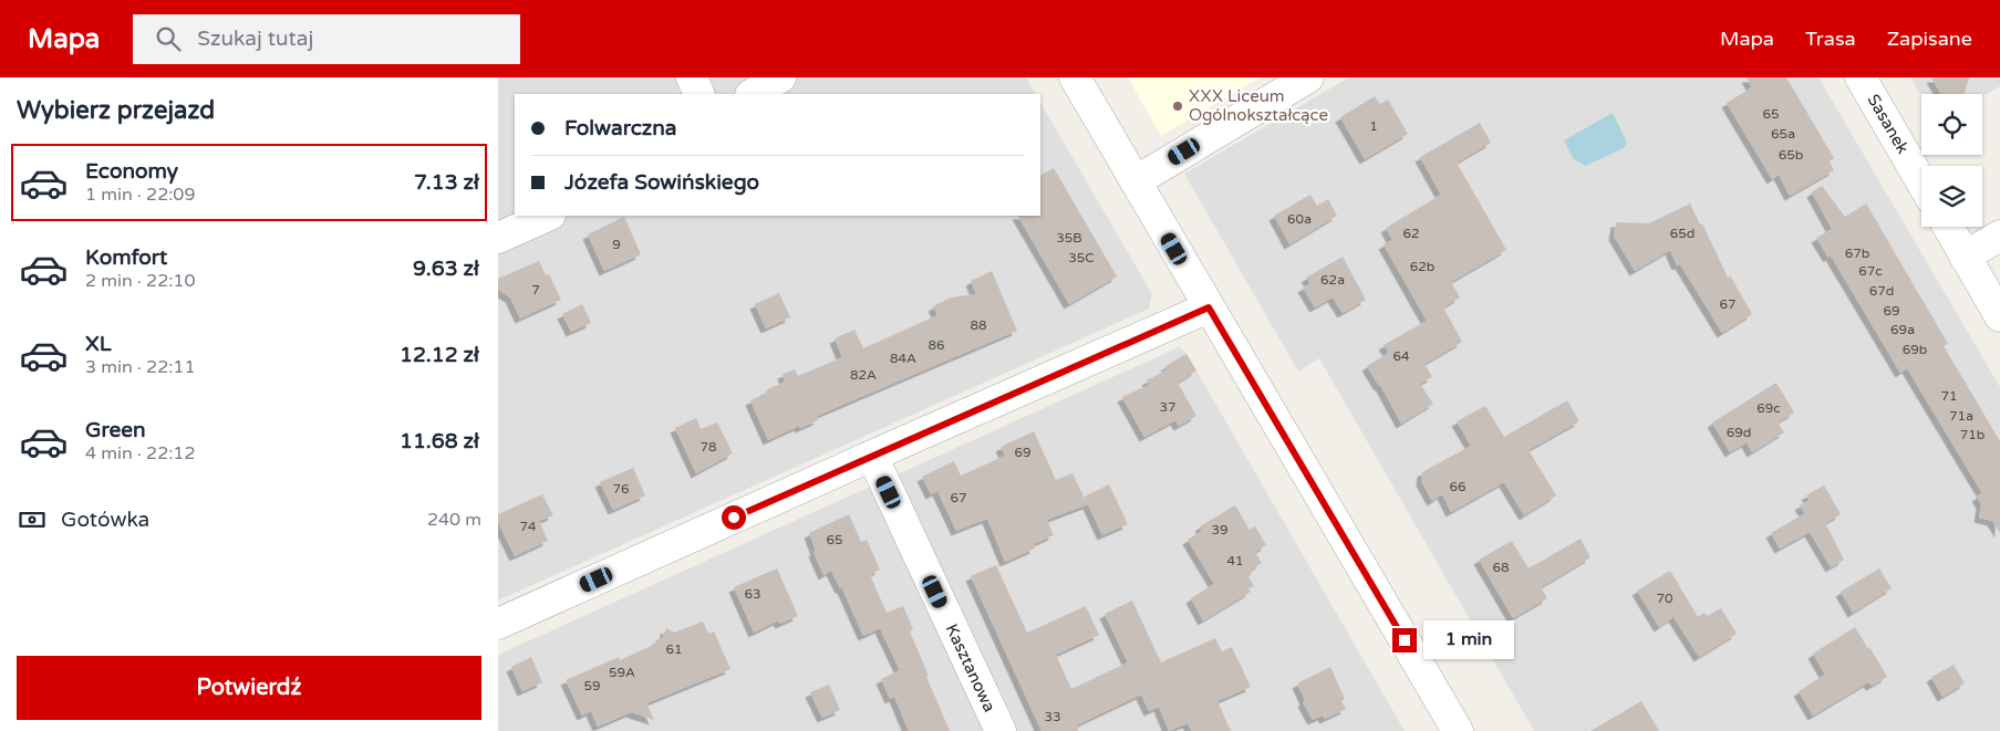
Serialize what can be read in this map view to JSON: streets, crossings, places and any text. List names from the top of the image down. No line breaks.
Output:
{"streets":{"street":["Sasanek","Kasztanowa"]},"places":["XXX Liceum Ogólnokształcące"],"house_numbers":["65","1","65a","65b","60a","62","65d","35B","9","67b","35C","62b","67c","62a","7","67d","67","69","88","69a","86","69b","64","84A","82A","71","37","69c","71a","69d","71b","78","69","66","76","67","74","39","65","41","68","63","70","61","59A","59","33"],"page":{"header":"Mapa","search":"Szukaj tutaj","nav":["Mapa","Trasa","Zapisane"],"heading":"Wybierz przejazd","banner":["Folwarczna","Józefa Sowińskiego"],"list":[{"name":"Economy","note":"1 min · 22:09","value":"7.13 zł"},{"name":"Komfort","note":"2 min · 22:10","value":"9.63 zł"},{"name":"XL","note":"3 min · 22:11","value":"12.12 zł"},{"name":"Green","note":"4 min · 22:12","value":"11.68 zł"}],"pay":["Gotówka","240 m"],"bubble":"1 min","buttons":"Potwierdź"}}
